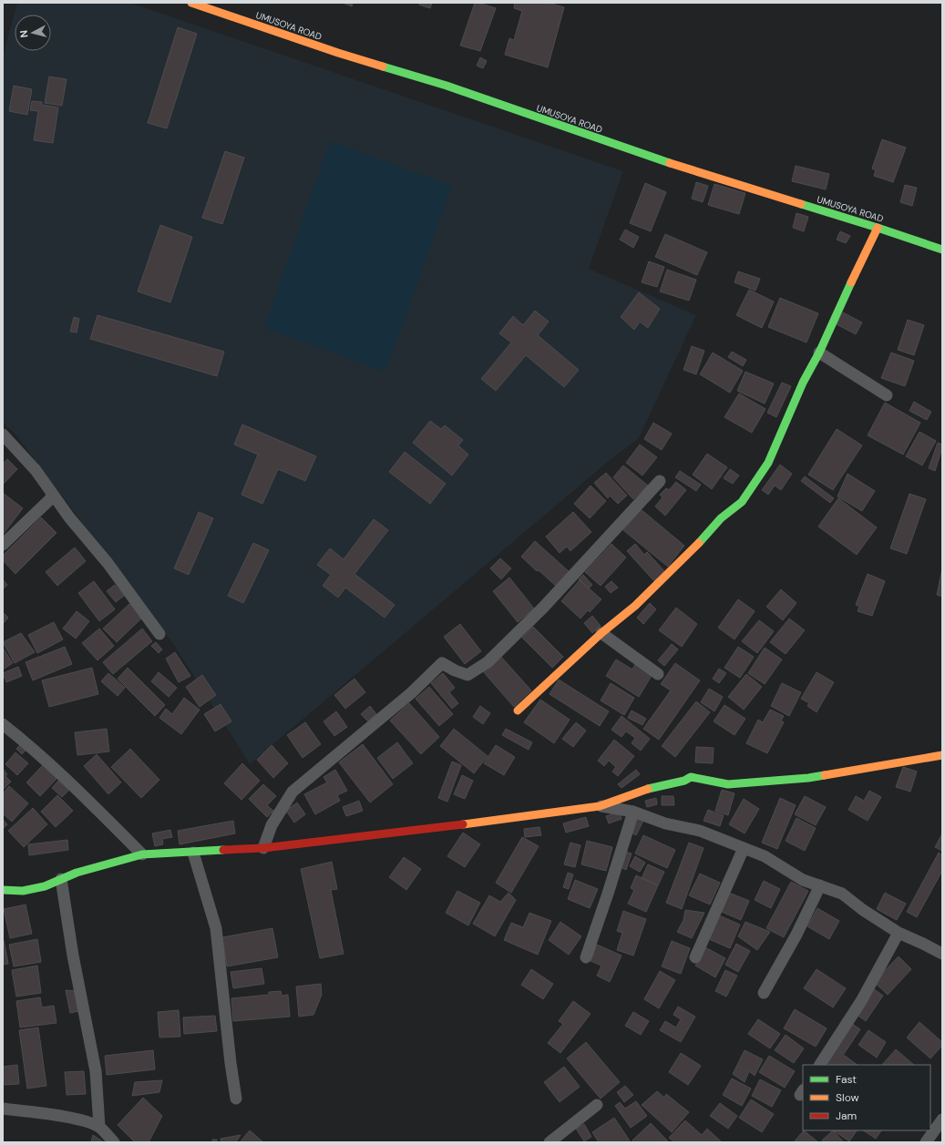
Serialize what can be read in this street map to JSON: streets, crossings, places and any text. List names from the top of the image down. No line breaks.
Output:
{"streets":{"street":["UMUSOYA ROAD"]},"legend":["Fast","Slow","Jam"],"north":"left"}
